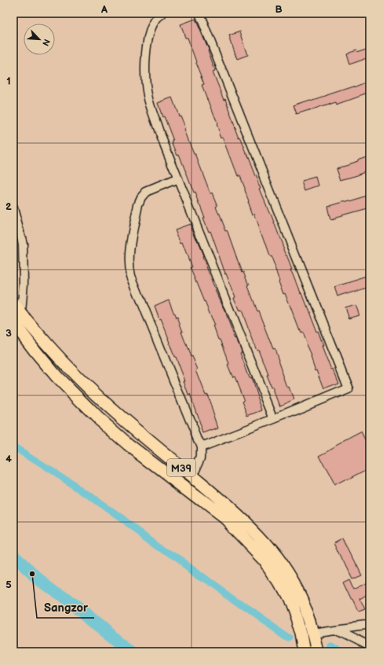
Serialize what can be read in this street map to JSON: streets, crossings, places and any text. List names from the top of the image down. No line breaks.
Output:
{"streets":{"highway":["M39"]},"places":["Sangzor"],"north":"bottom right","grid":{"columns":["A","B"],"rows":["1","2","3","4","5"]}}
